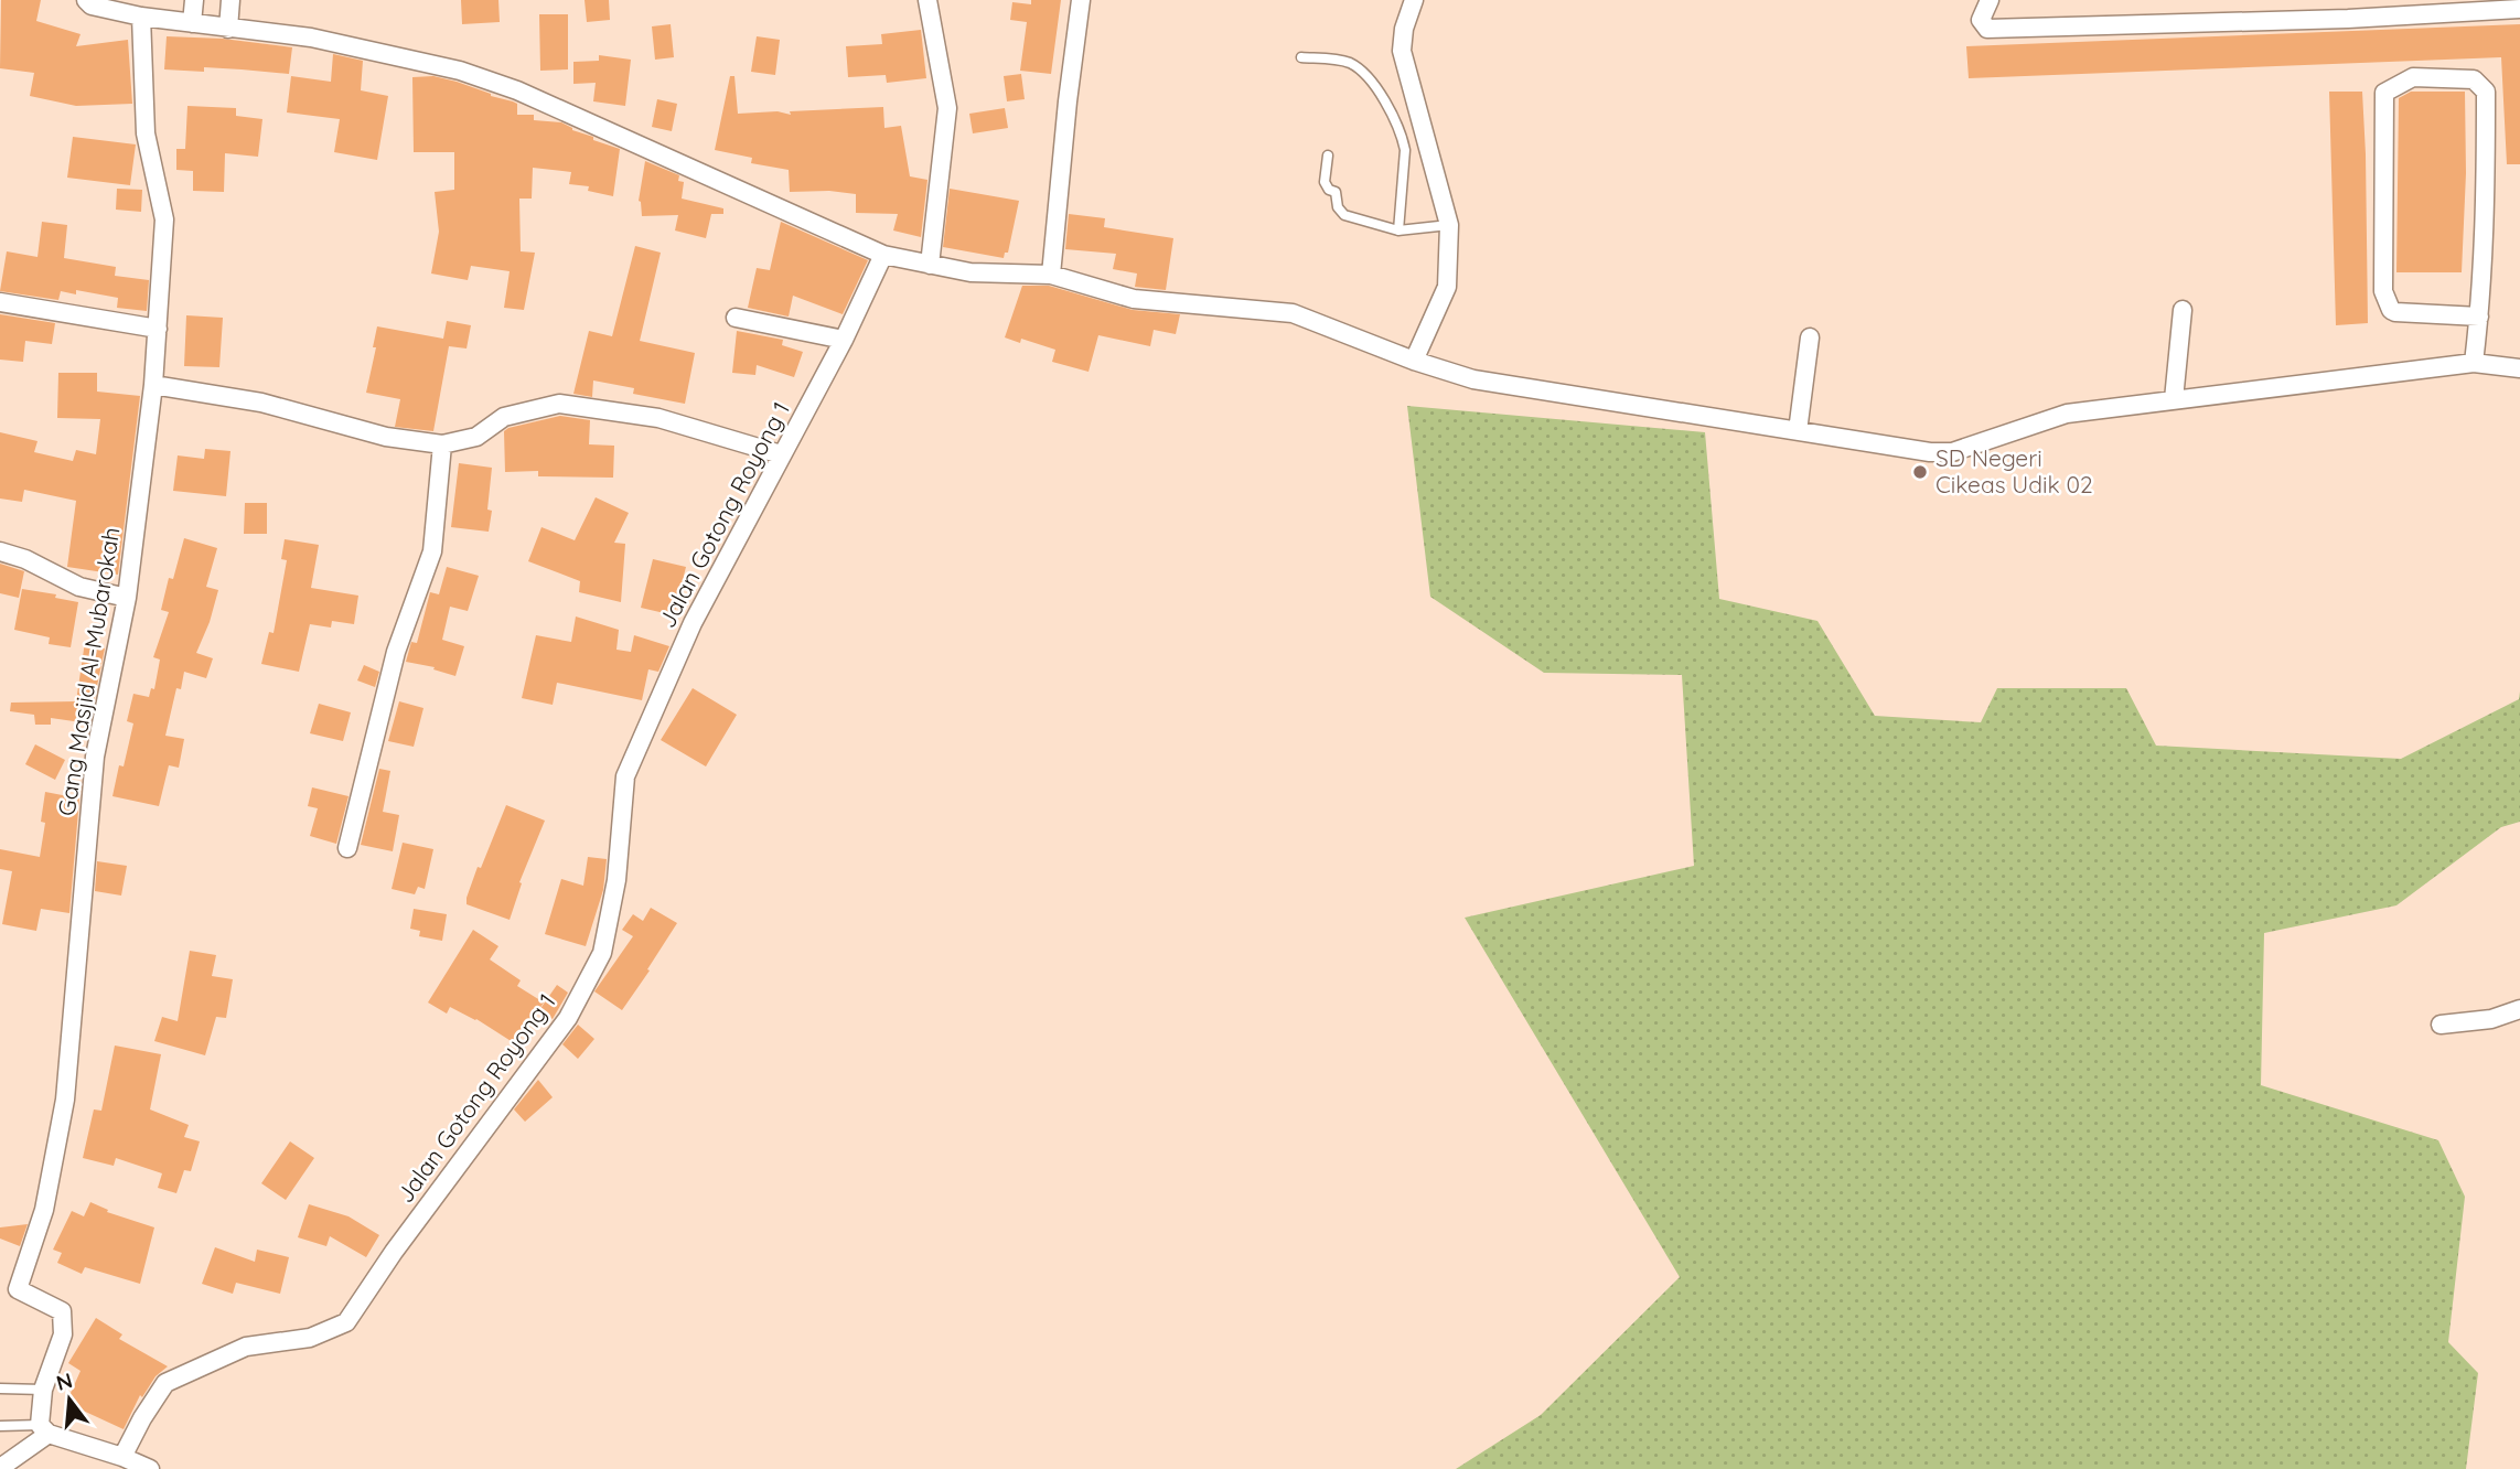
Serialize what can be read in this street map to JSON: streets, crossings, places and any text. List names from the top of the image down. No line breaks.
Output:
{"streets":{"street":["Jalan Gotong Royong 1","Gang Masjid Al-Mubarokah"]},"places":["SD Negeri Cikeas Udik 02"],"north":"top"}
